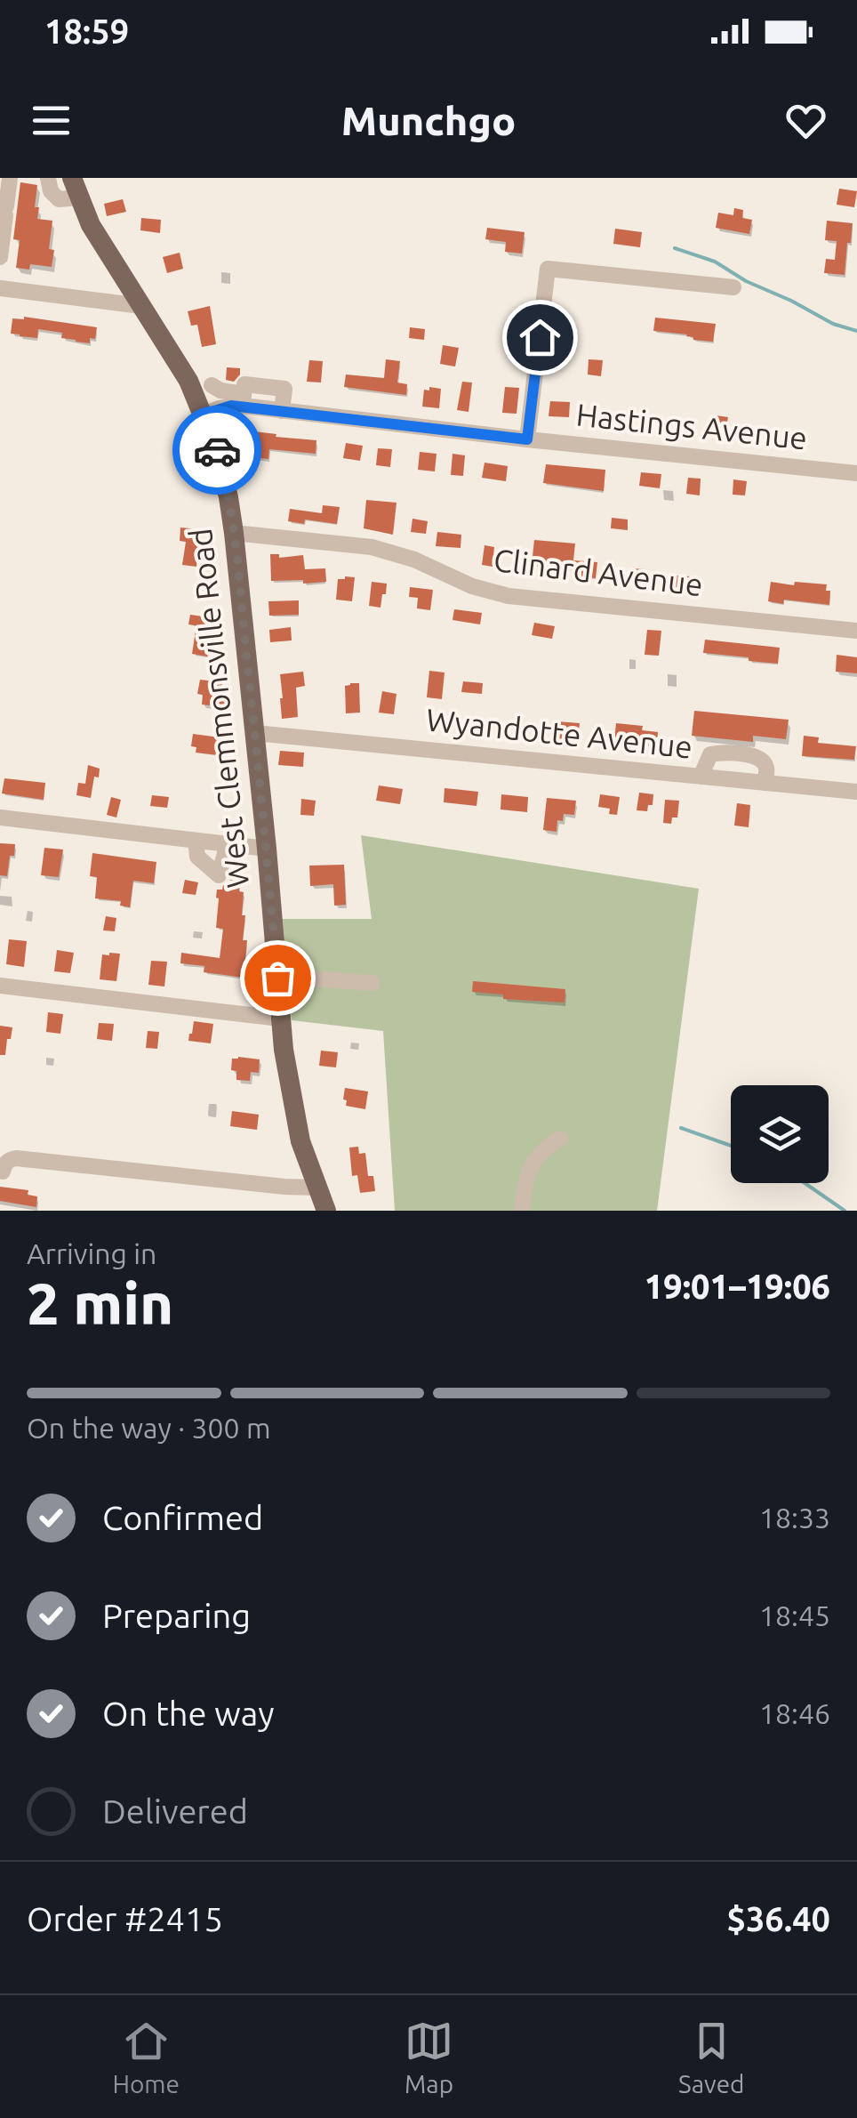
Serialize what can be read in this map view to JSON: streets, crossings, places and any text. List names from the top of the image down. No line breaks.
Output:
{"streets":{"main road":["West Clemmonsville Road"],"street":["Hastings Avenue","Clinard Avenue","Wyandotte Avenue"]},"crossings":[["Hastings Avenue","West Clemmonsville Road"],["Clinard Avenue","West Clemmonsville Road"],["West Clemmonsville Road","Wyandotte Avenue"]],"page":{"status":"18:59","header":"Munchgo","heading":["2 min","Arriving in","19:01–19:06"],"panel":["Order #2415","$36.40"],"bar":"On the way · 300 m","list":[["Confirmed","18:33"],["Preparing","18:45"],["On the way","18:46"],"Delivered"],"tabs":["Home","Map","Saved"]}}
